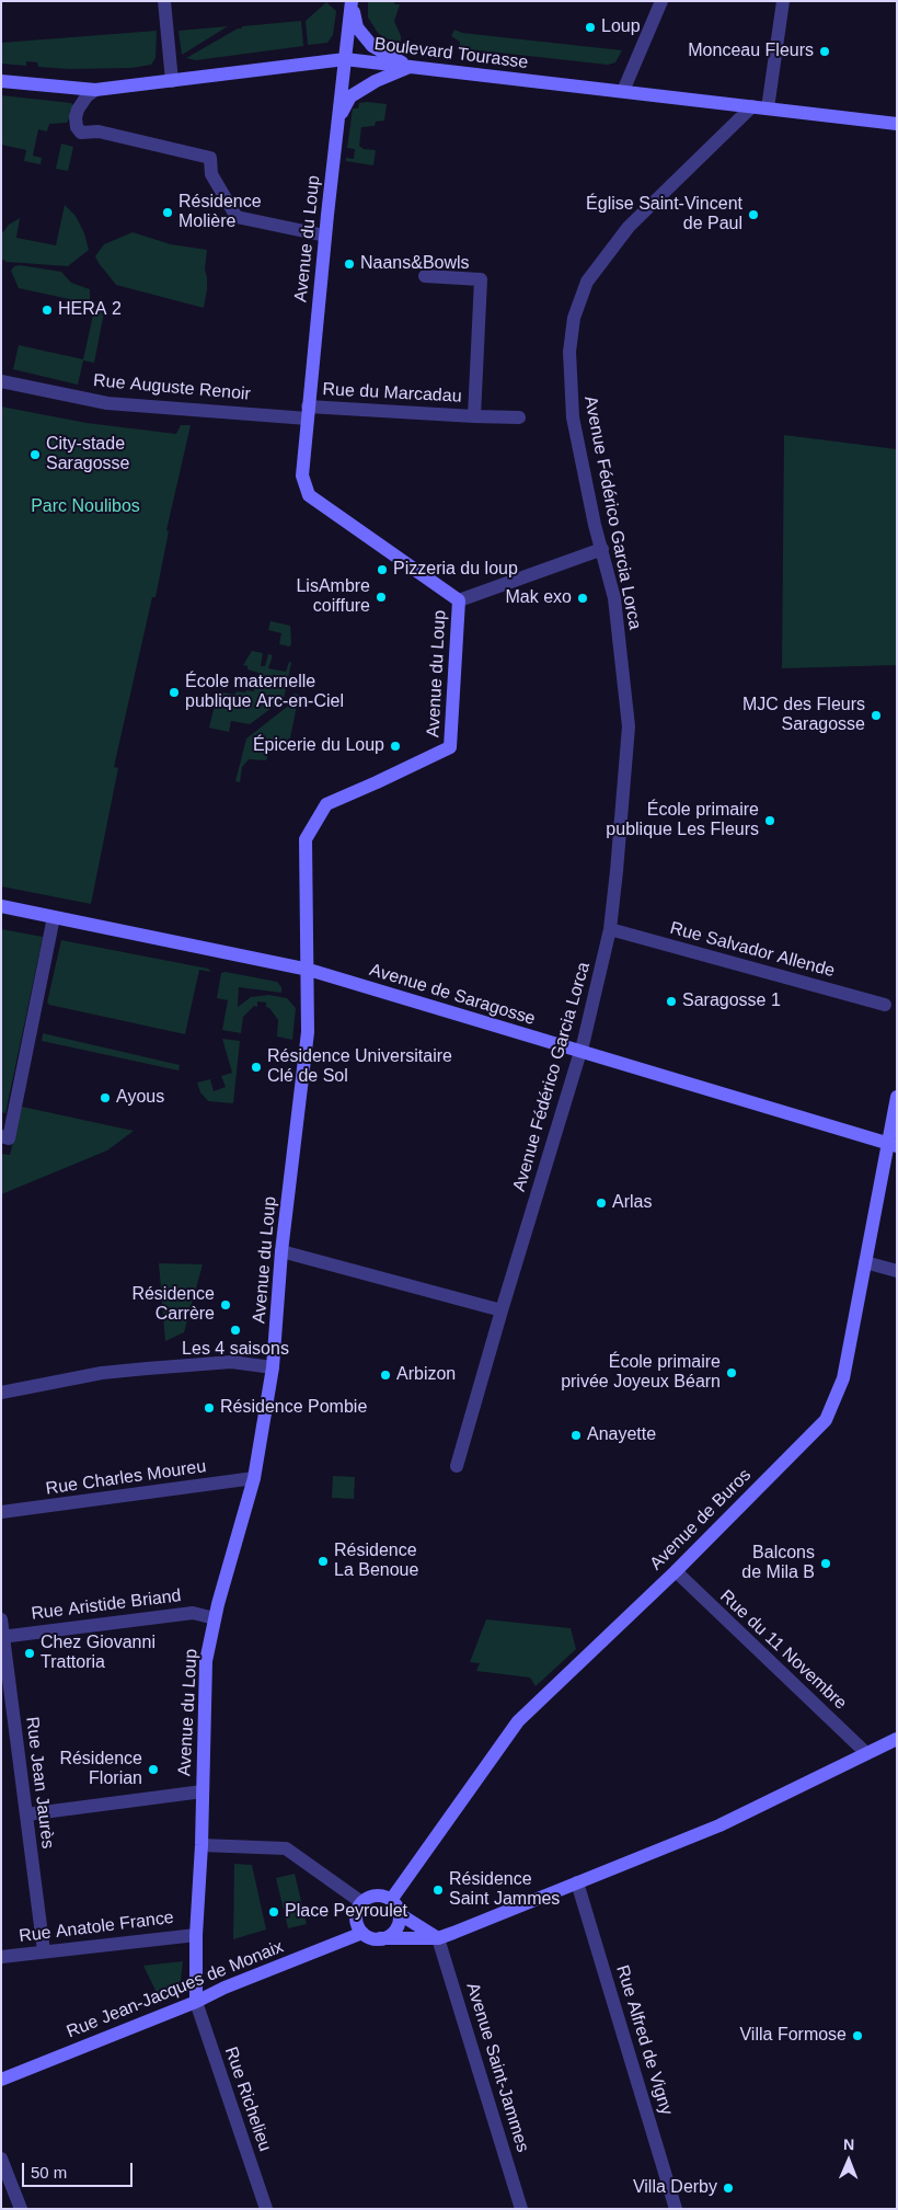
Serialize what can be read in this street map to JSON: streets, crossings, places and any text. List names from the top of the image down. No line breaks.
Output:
{"streets":{"street":["Boulevard Tourasse","Avenue du Loup","Rue Auguste Renoir","Rue du Marcadau","Avenue Fédérico Garcia Lorca","Rue Salvador Allende","Avenue de Saragosse","Rue Charles Moureu","Avenue de Buros","Rue Aristide Briand","Rue du 11 Novembre","Rue Jean Jaurès","Rue Anatole France","Rue Jean-Jacques de Monaix","Rue Alfred de Vigny","Avenue Saint-Jammes","Rue Richelieu"]},"crossings":[["Boulevard Tourasse","Avenue du Loup"],["Boulevard Tourasse","Avenue Fédérico Garcia Lorca"],["Avenue du Loup","Rue Auguste Renoir"],["Avenue du Loup","Rue du Marcadau"],["Avenue du Loup","Avenue Fédérico Garcia Lorca"],["Avenue du Loup","Avenue de Saragosse"],["Avenue du Loup","Rue Charles Moureu"],["Avenue du Loup","Rue Aristide Briand"],["Avenue du Loup","Rue Anatole France"],["Avenue du Loup","Rue Jean-Jacques de Monaix"],["Avenue du Loup","Rue Richelieu"],["Rue Auguste Renoir","Rue du Marcadau"],["Avenue Fédérico Garcia Lorca","Rue Salvador Allende"],["Avenue Fédérico Garcia Lorca","Avenue de Saragosse"],["Avenue de Saragosse","Avenue de Buros"],["Avenue de Buros","Rue du 11 Novembre"],["Avenue de Buros","Rue Jean-Jacques de Monaix"],["Rue Aristide Briand","Rue Jean Jaurès"],["Rue Jean Jaurès","Rue Anatole France"],["Rue Jean-Jacques de Monaix","Rue Richelieu"]],"parks":["Parc Noulibos"],"places":["Loup","Monceau Fleurs","Résidence Molière","Église Saint-Vincent de Paul","Naans&Bowls","HERA 2","City-stade Saragosse","Pizzeria du loup","LisAmbre coiffure","Mak exo","École maternelle publique Arc-en-Ciel","MJC des Fleurs Saragosse","Épicerie du Loup","École primaire publique Les Fleurs","Saragosse 1","Résidence Universitaire Clé de Sol","Ayous","Arlas","Résidence Carrère","Les 4 saisons","École primaire privée Joyeux Béarn","Arbizon","Résidence Pombie","Anayette","Résidence La Benoue","Balcons de Mila B","Chez Giovanni Trattoria","Résidence Florian","Résidence Saint Jammes","Place Peyroulet","Villa Formose","Villa Derby"],"scale_bar":"50 m","north":"top"}
